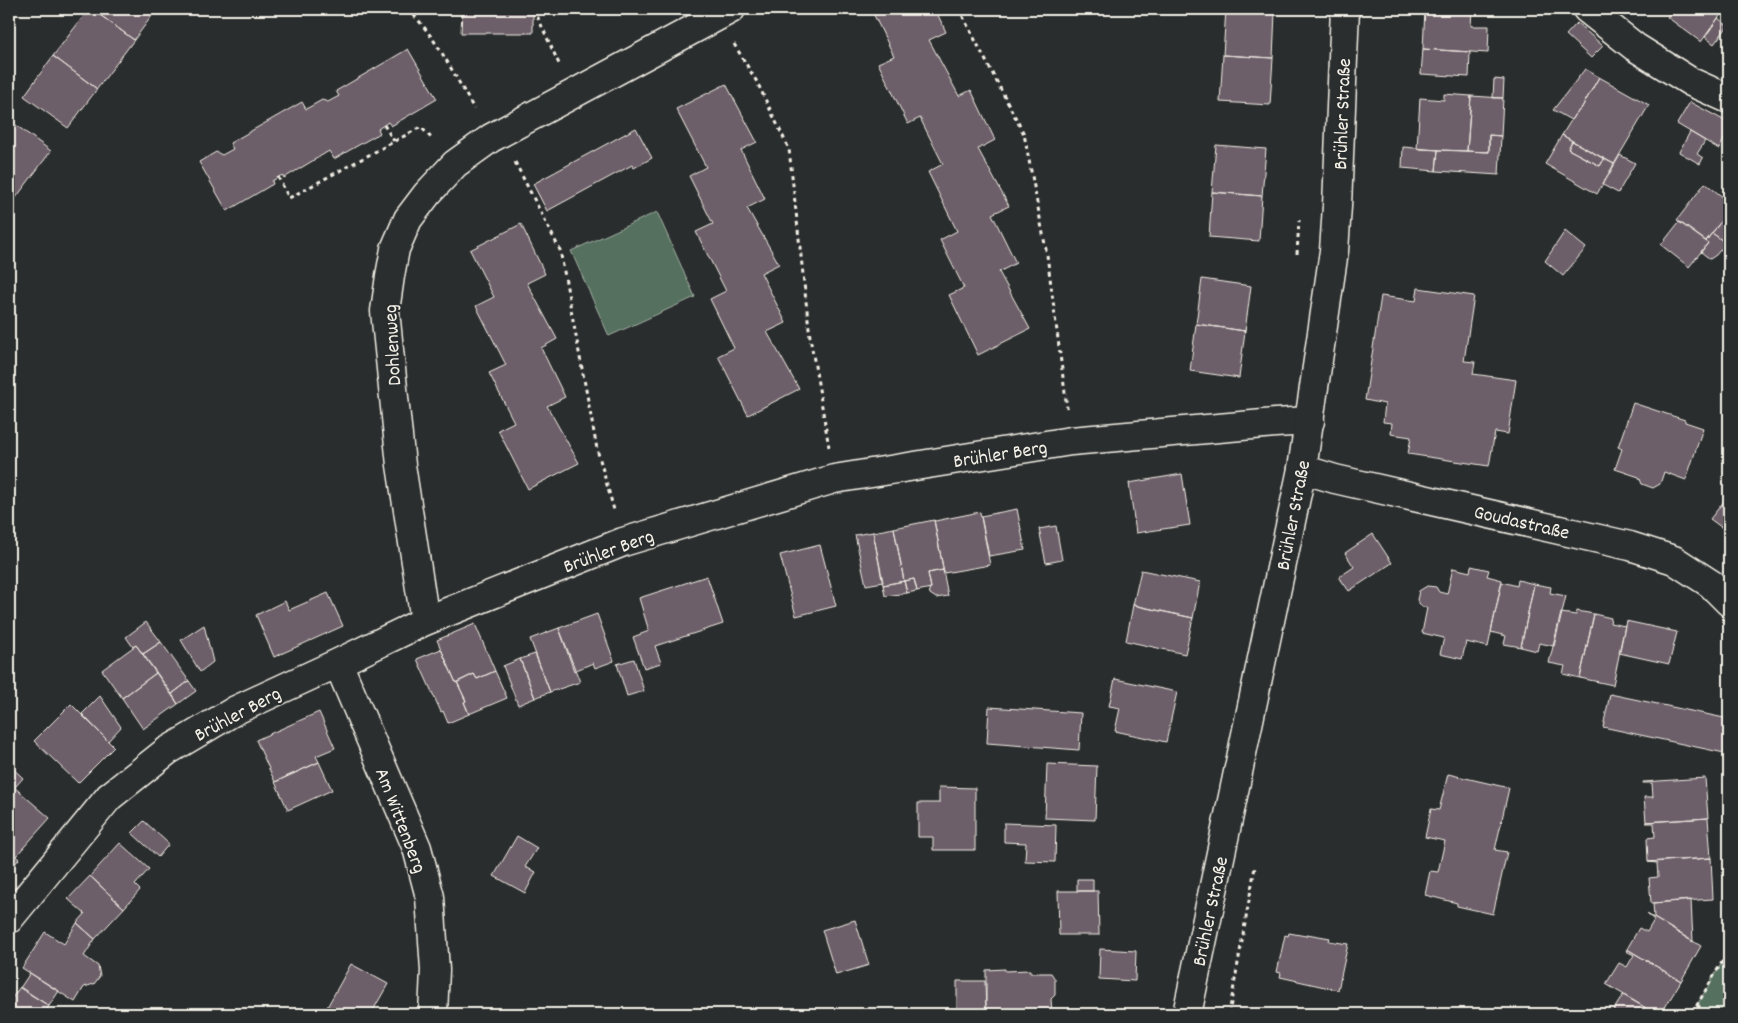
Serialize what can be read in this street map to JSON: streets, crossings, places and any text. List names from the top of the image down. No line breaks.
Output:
{"streets":{"street":["Brühler Straße","Dohlenweg","Brühler Berg","Goudastraße","Am Wittenberg"]},"crossings":[["Brühler Straße","Brühler Berg"],["Brühler Straße","Goudastraße"],["Dohlenweg","Brühler Berg"],["Brühler Berg","Am Wittenberg"]]}
